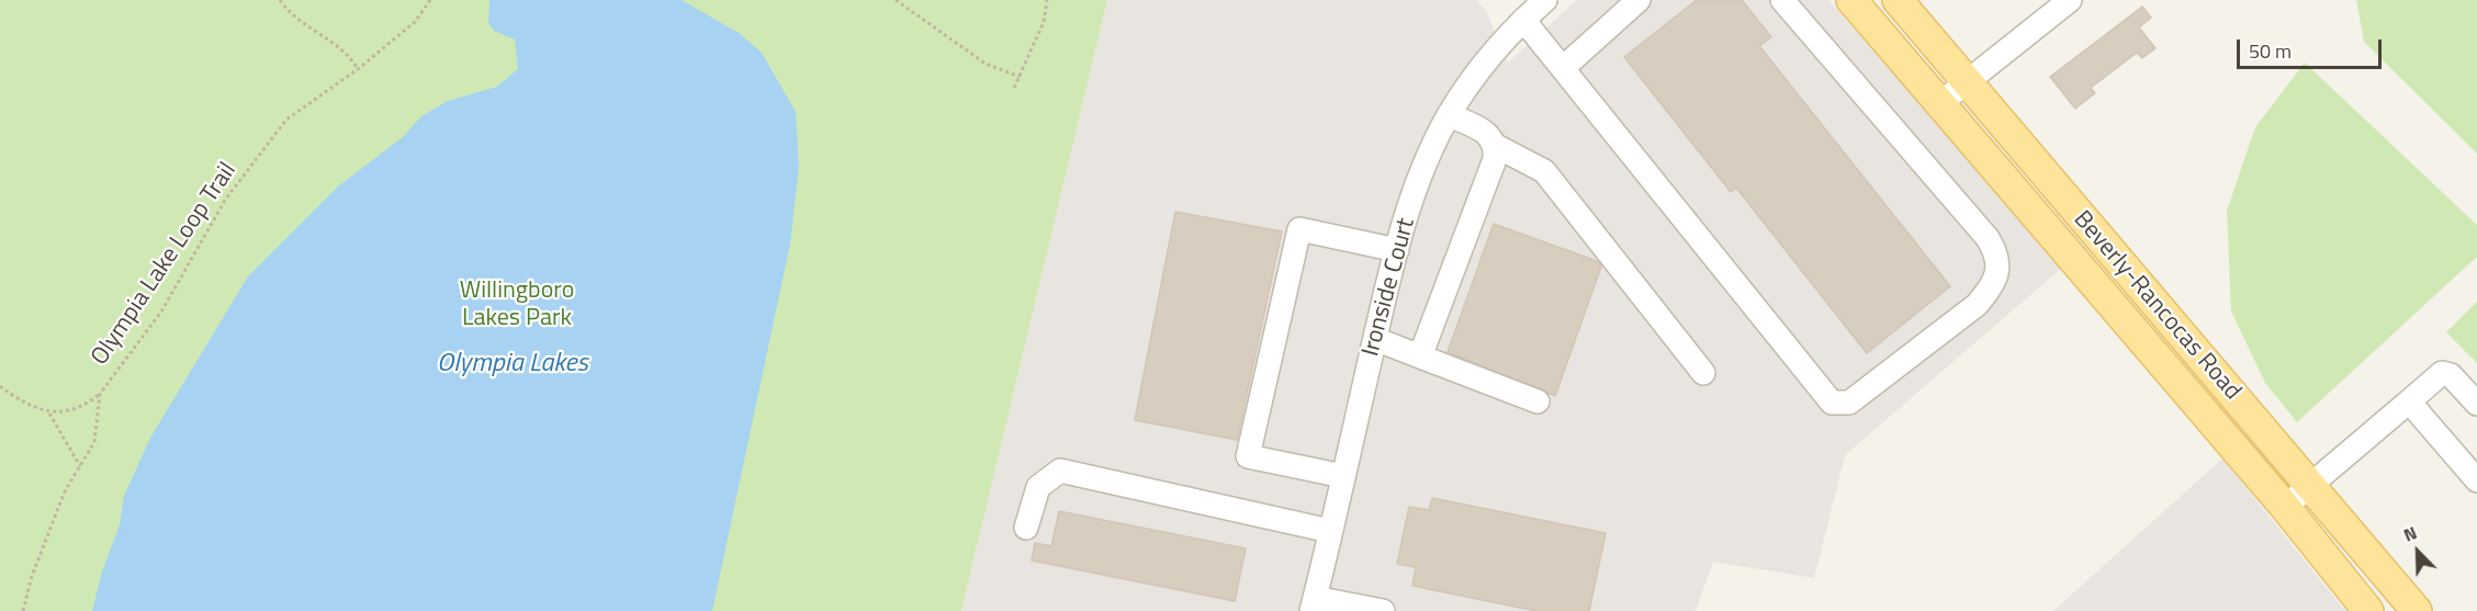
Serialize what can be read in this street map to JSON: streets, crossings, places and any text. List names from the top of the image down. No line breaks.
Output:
{"streets":{"main road":["Beverly-Rancocas Road"],"street":["Ironside Court"],"path":["Olympia Lake Loop Trail"]},"water":["Olympia Lakes"],"parks":["Willingboro Lakes Park"],"scale_bar":"50 m","north":"top left"}
